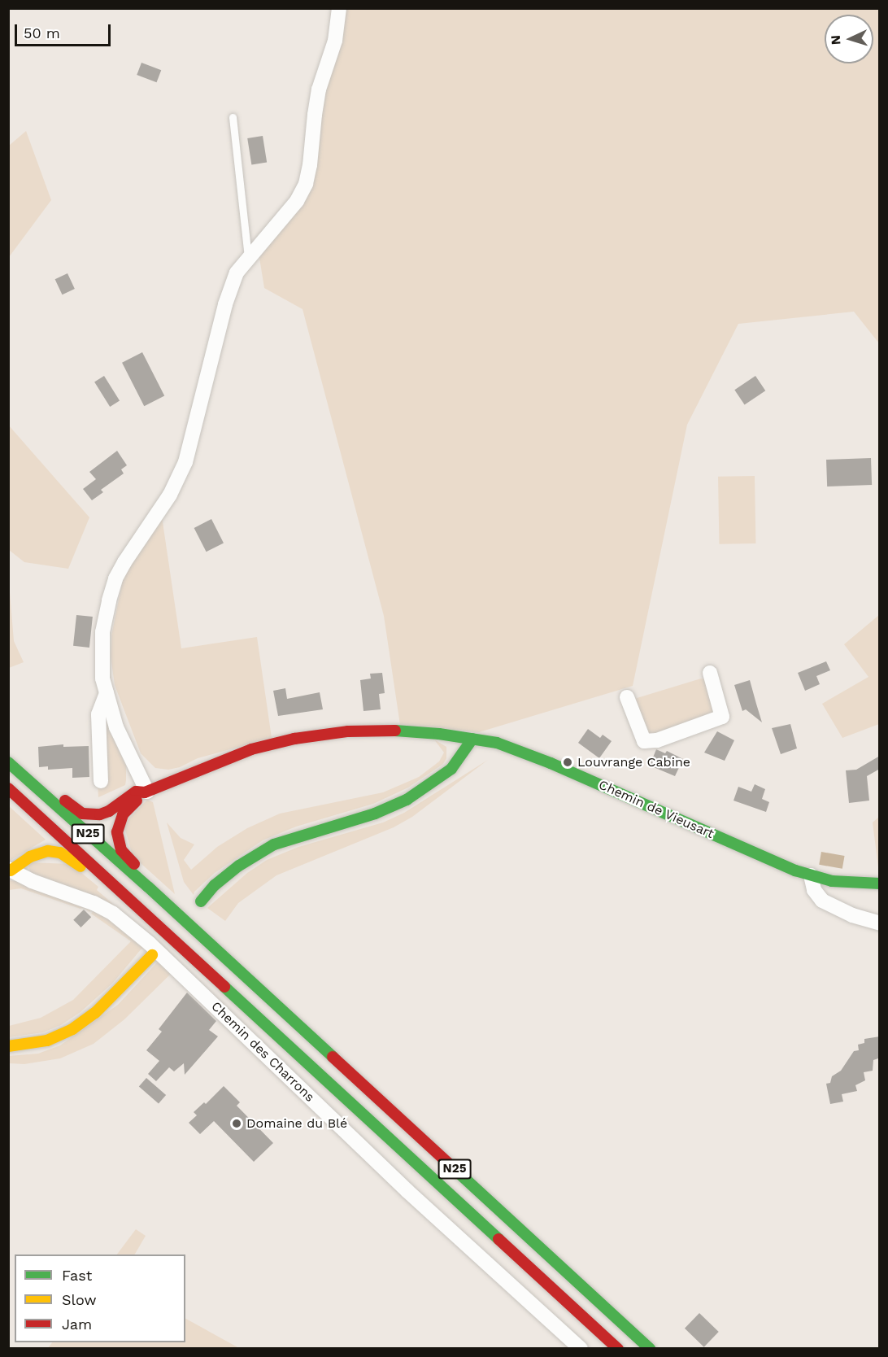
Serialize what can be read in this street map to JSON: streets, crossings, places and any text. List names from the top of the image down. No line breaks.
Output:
{"streets":{"main road":["Chemin de Vieusart","N25"],"street":["Chemin des Charrons"]},"crossings":[["Chemin de Vieusart","N25"]],"places":["Louvrange Cabine","Domaine du Blé"],"legend":["Fast","Slow","Jam"],"scale_bar":"50 m","north":"left"}
